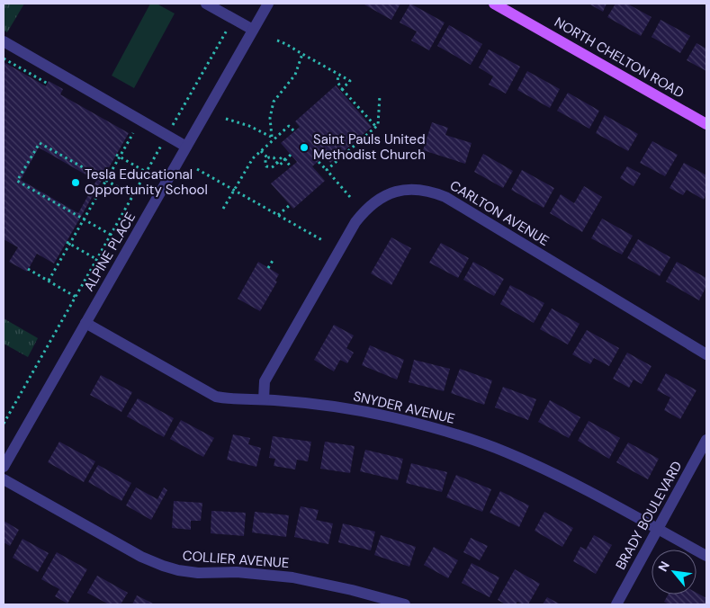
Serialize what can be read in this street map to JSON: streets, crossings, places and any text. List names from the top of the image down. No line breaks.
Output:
{"streets":{"main road":["NORTH CHELTON ROAD"],"street":["CARLTON AVENUE","ALPINE PLACE","SNYDER AVENUE","BRADY BOULEVARD","COLLIER AVENUE"]},"crossings":[["CARLTON AVENUE","SNYDER AVENUE"],["ALPINE PLACE","SNYDER AVENUE"],["SNYDER AVENUE","BRADY BOULEVARD"]],"places":["Saint Pauls United Methodist Church","Tesla Educational Opportunity School"],"north":"top left"}
